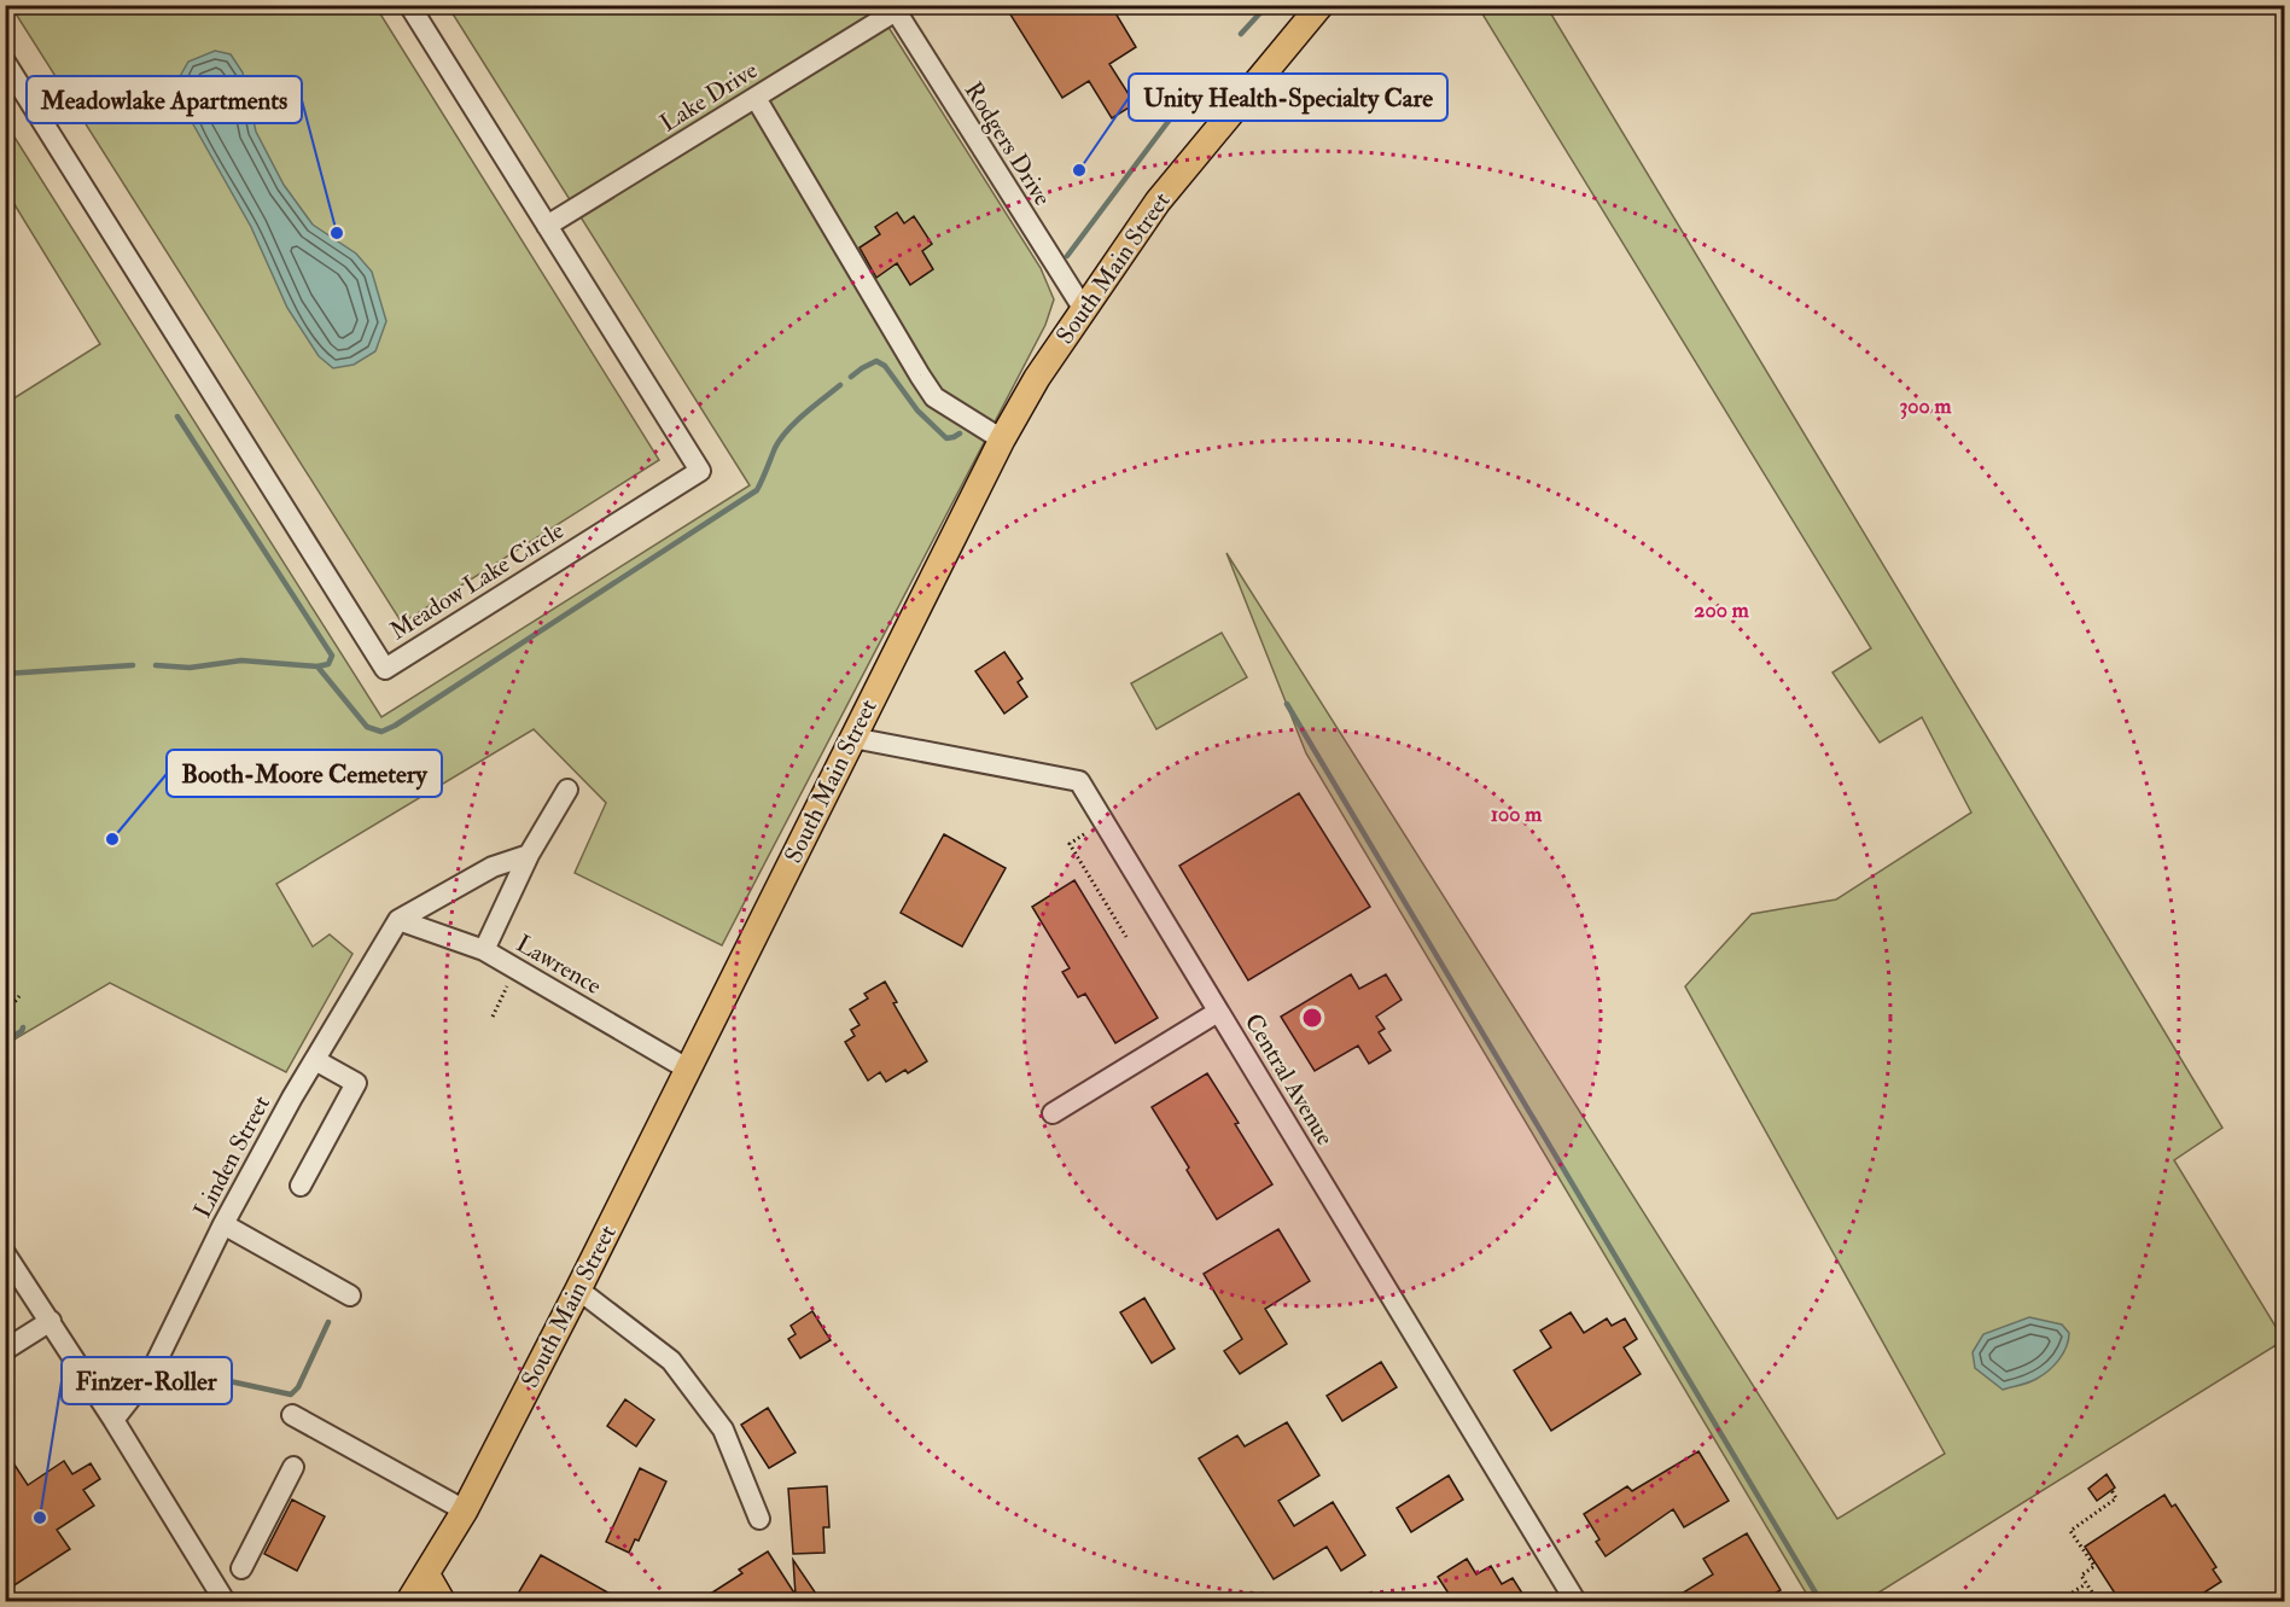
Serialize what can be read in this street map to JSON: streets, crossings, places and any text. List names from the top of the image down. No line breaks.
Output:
{"streets":{"main road":["South Main Street"],"street":["Lake Drive","Rodgers Drive","Meadow Lake Circle","Lawrence","Central Avenue","Linden Street"]},"crossings":[["Lake Drive","Rodgers Drive"],["Lake Drive","Meadow Lake Circle"],["Rodgers Drive","South Main Street"],["South Main Street","Lawrence"],["South Main Street","Central Avenue"],["Lawrence","Linden Street"]],"places":["Unity Health-Specialty Care","Meadowlake Apartments","Booth-Moore Cemetery","Finzer-Roller"],"rings":["300 m","200 m","100 m"]}
